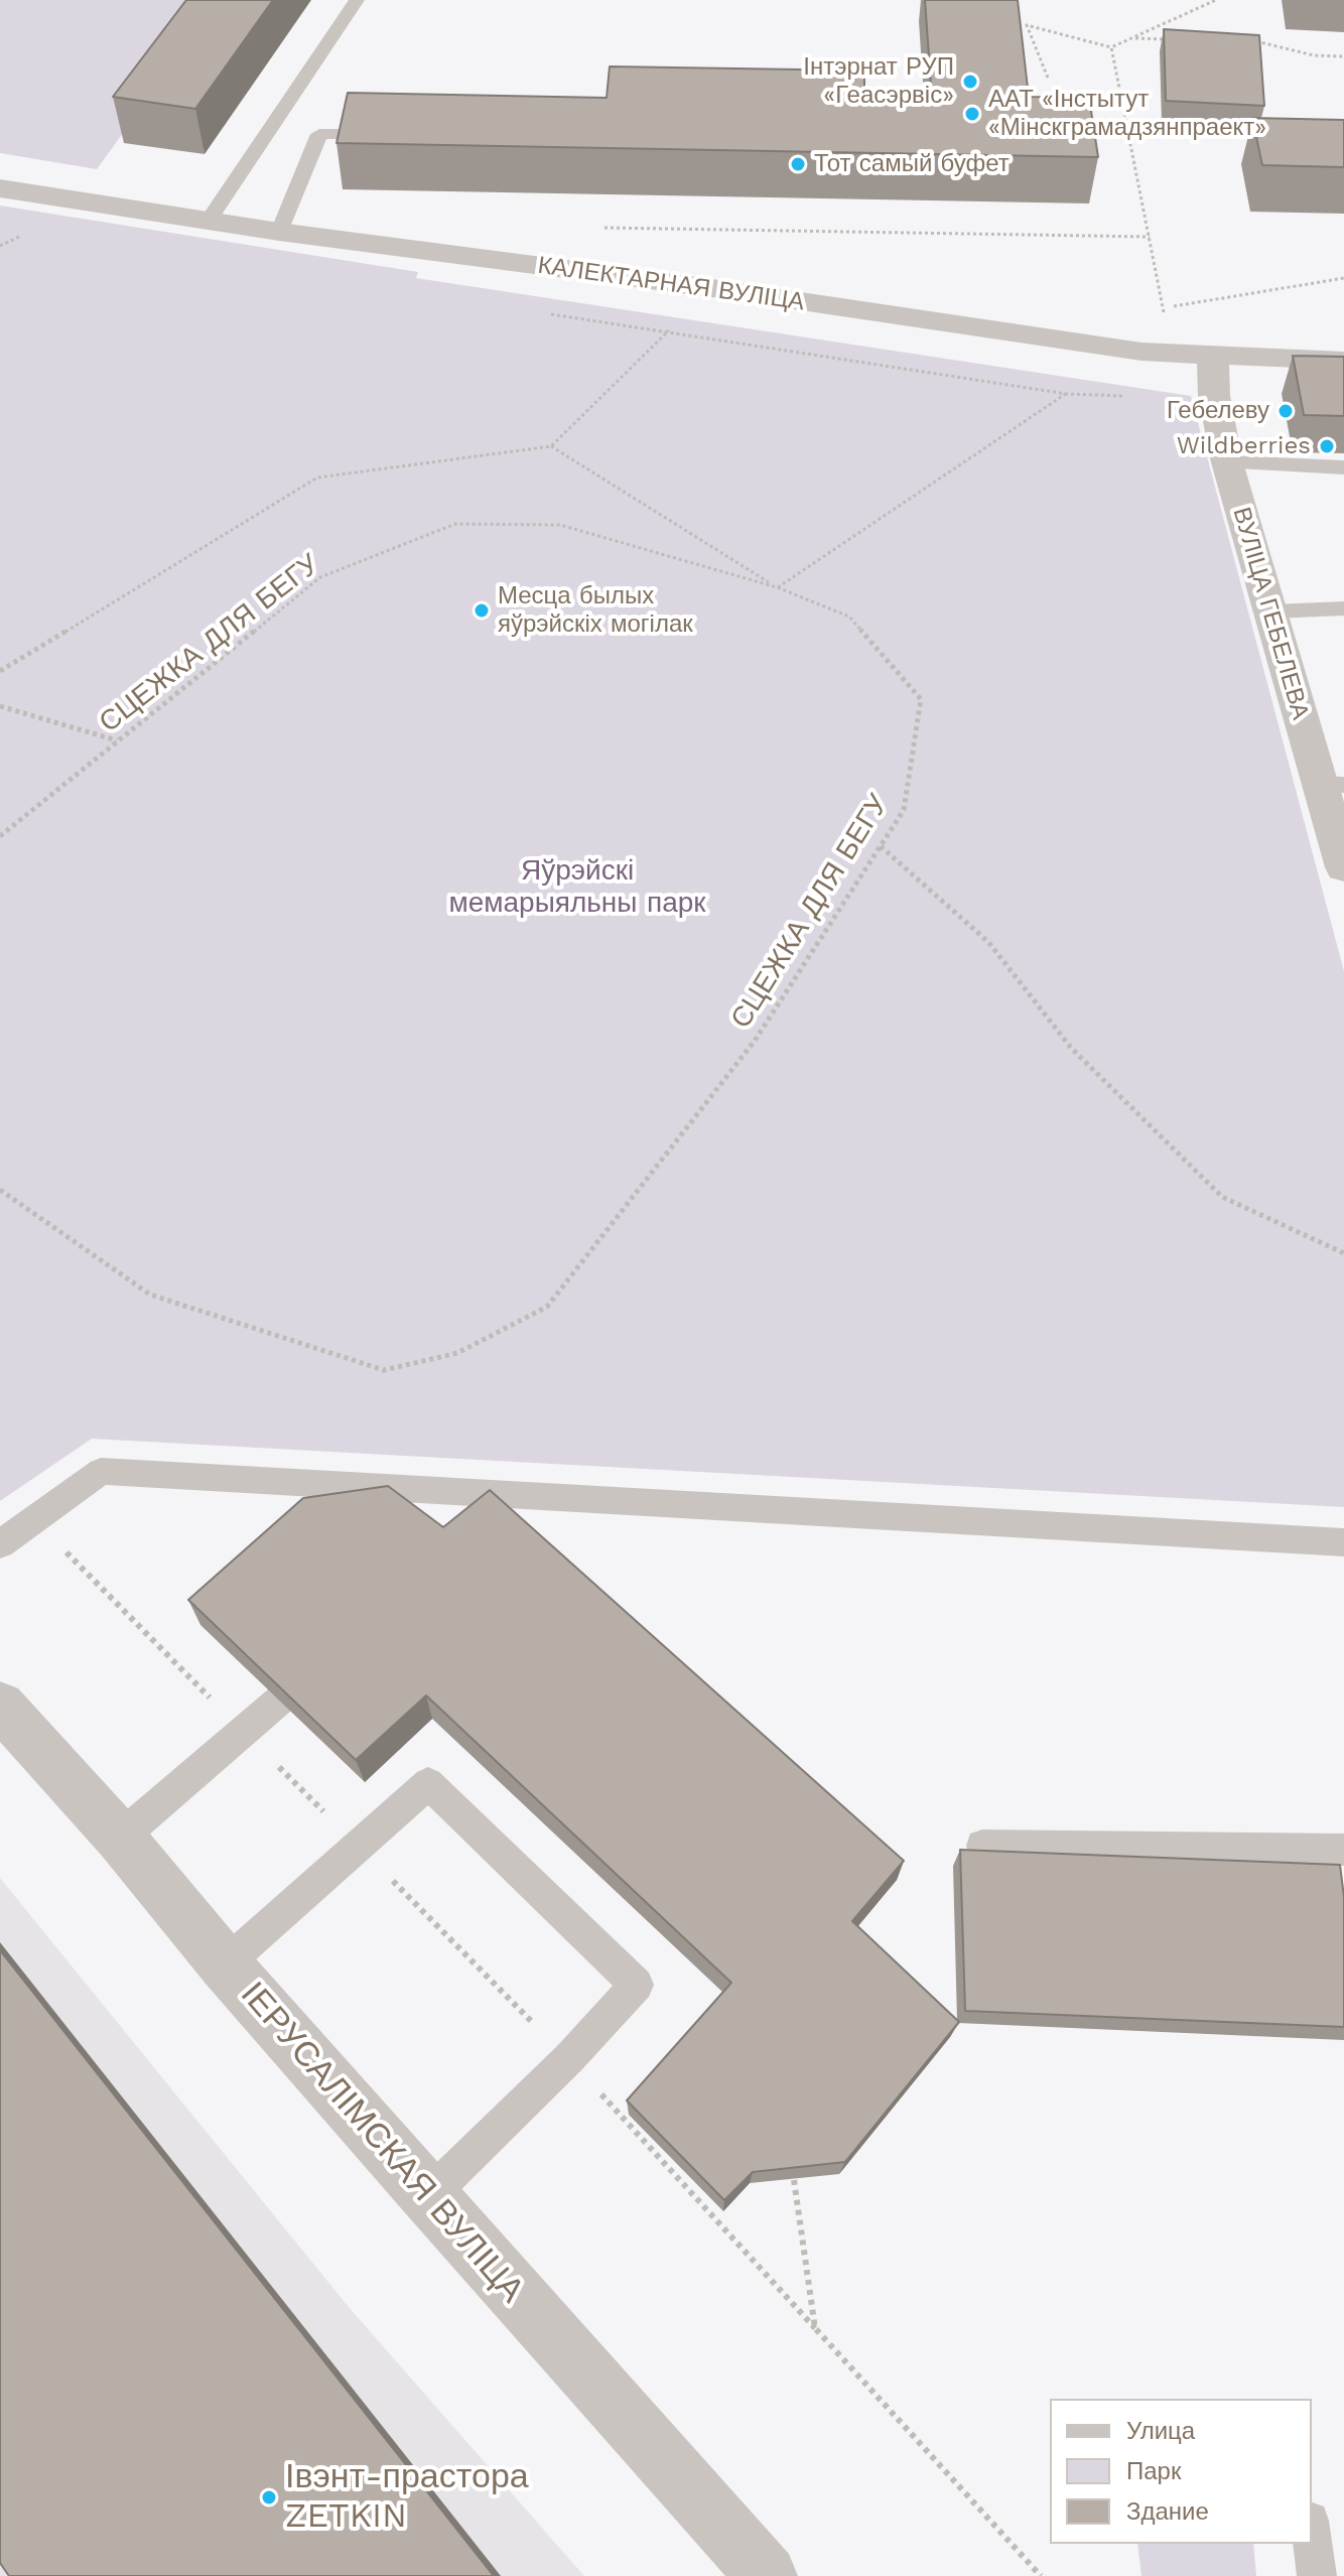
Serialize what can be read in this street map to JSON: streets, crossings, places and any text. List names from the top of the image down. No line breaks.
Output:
{"streets":{"street":["КАЛЕКТАРНАЯ ВУЛІЦА","ВУЛІЦА ГЕБЕЛЕВА","ІЕРУСАЛІМСКАЯ ВУЛІЦА"],"path":["СЦЕЖКА ДЛЯ БЕГУ"]},"crossings":[["КАЛЕКТАРНАЯ ВУЛІЦА","ВУЛІЦА ГЕБЕЛЕВА"]],"parks":["Яўрэйскі мемарыяльны парк"],"places":["Інтэрнат РУП «Геасэрвіс»","ААТ «Інстытут «Мінскграмадзянпраект»","Тот самый буфет","Гебелеву","Wildberries","Месца былых яўрэйскіх могілак","Івэнт-прастора ZETKIN"],"legend":["Улица","Парк","Здание"]}
